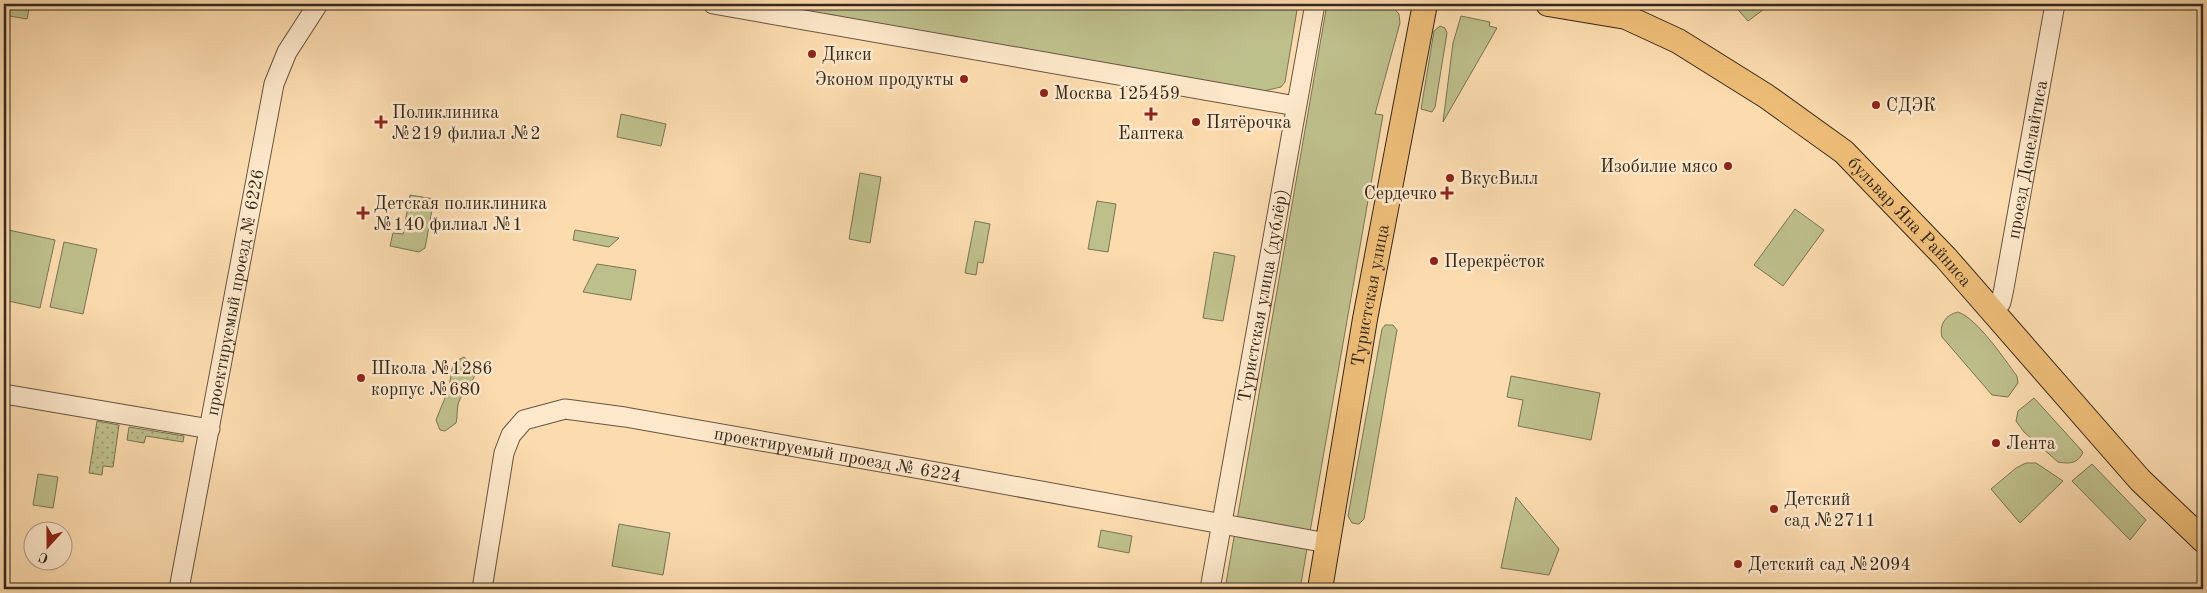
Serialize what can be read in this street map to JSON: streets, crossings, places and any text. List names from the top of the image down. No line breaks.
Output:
{"streets":{"main road":["бульвар Яна Райниса","Туристская улица"],"street":["проезд Донелайтиса","проектируемый проезд № 6226","Туристская улица (дублёр)","проектируемый проезд № 6224"]},"crossings":[["проезд Донелайтиса","бульвар Яна Райниса"],["Туристская улица","проектируемый проезд № 6224"],["Туристская улица (дублёр)","проектируемый проезд № 6224"]],"places":{"other":["Дикси","Эконом продукты","Москва 125459","СДЭК","Пятёрочка","Изобилие мясо","ВкусВилл","Перекрёсток","Школа №1286 корпус №680","Лента","Детский сад №2711","Детский сад №2094"],"health":["Еаптека","Поликлиника №219 филиал №2","Сердечко","Детская поликлиника №140 филиал №1"]},"north":"bottom"}
